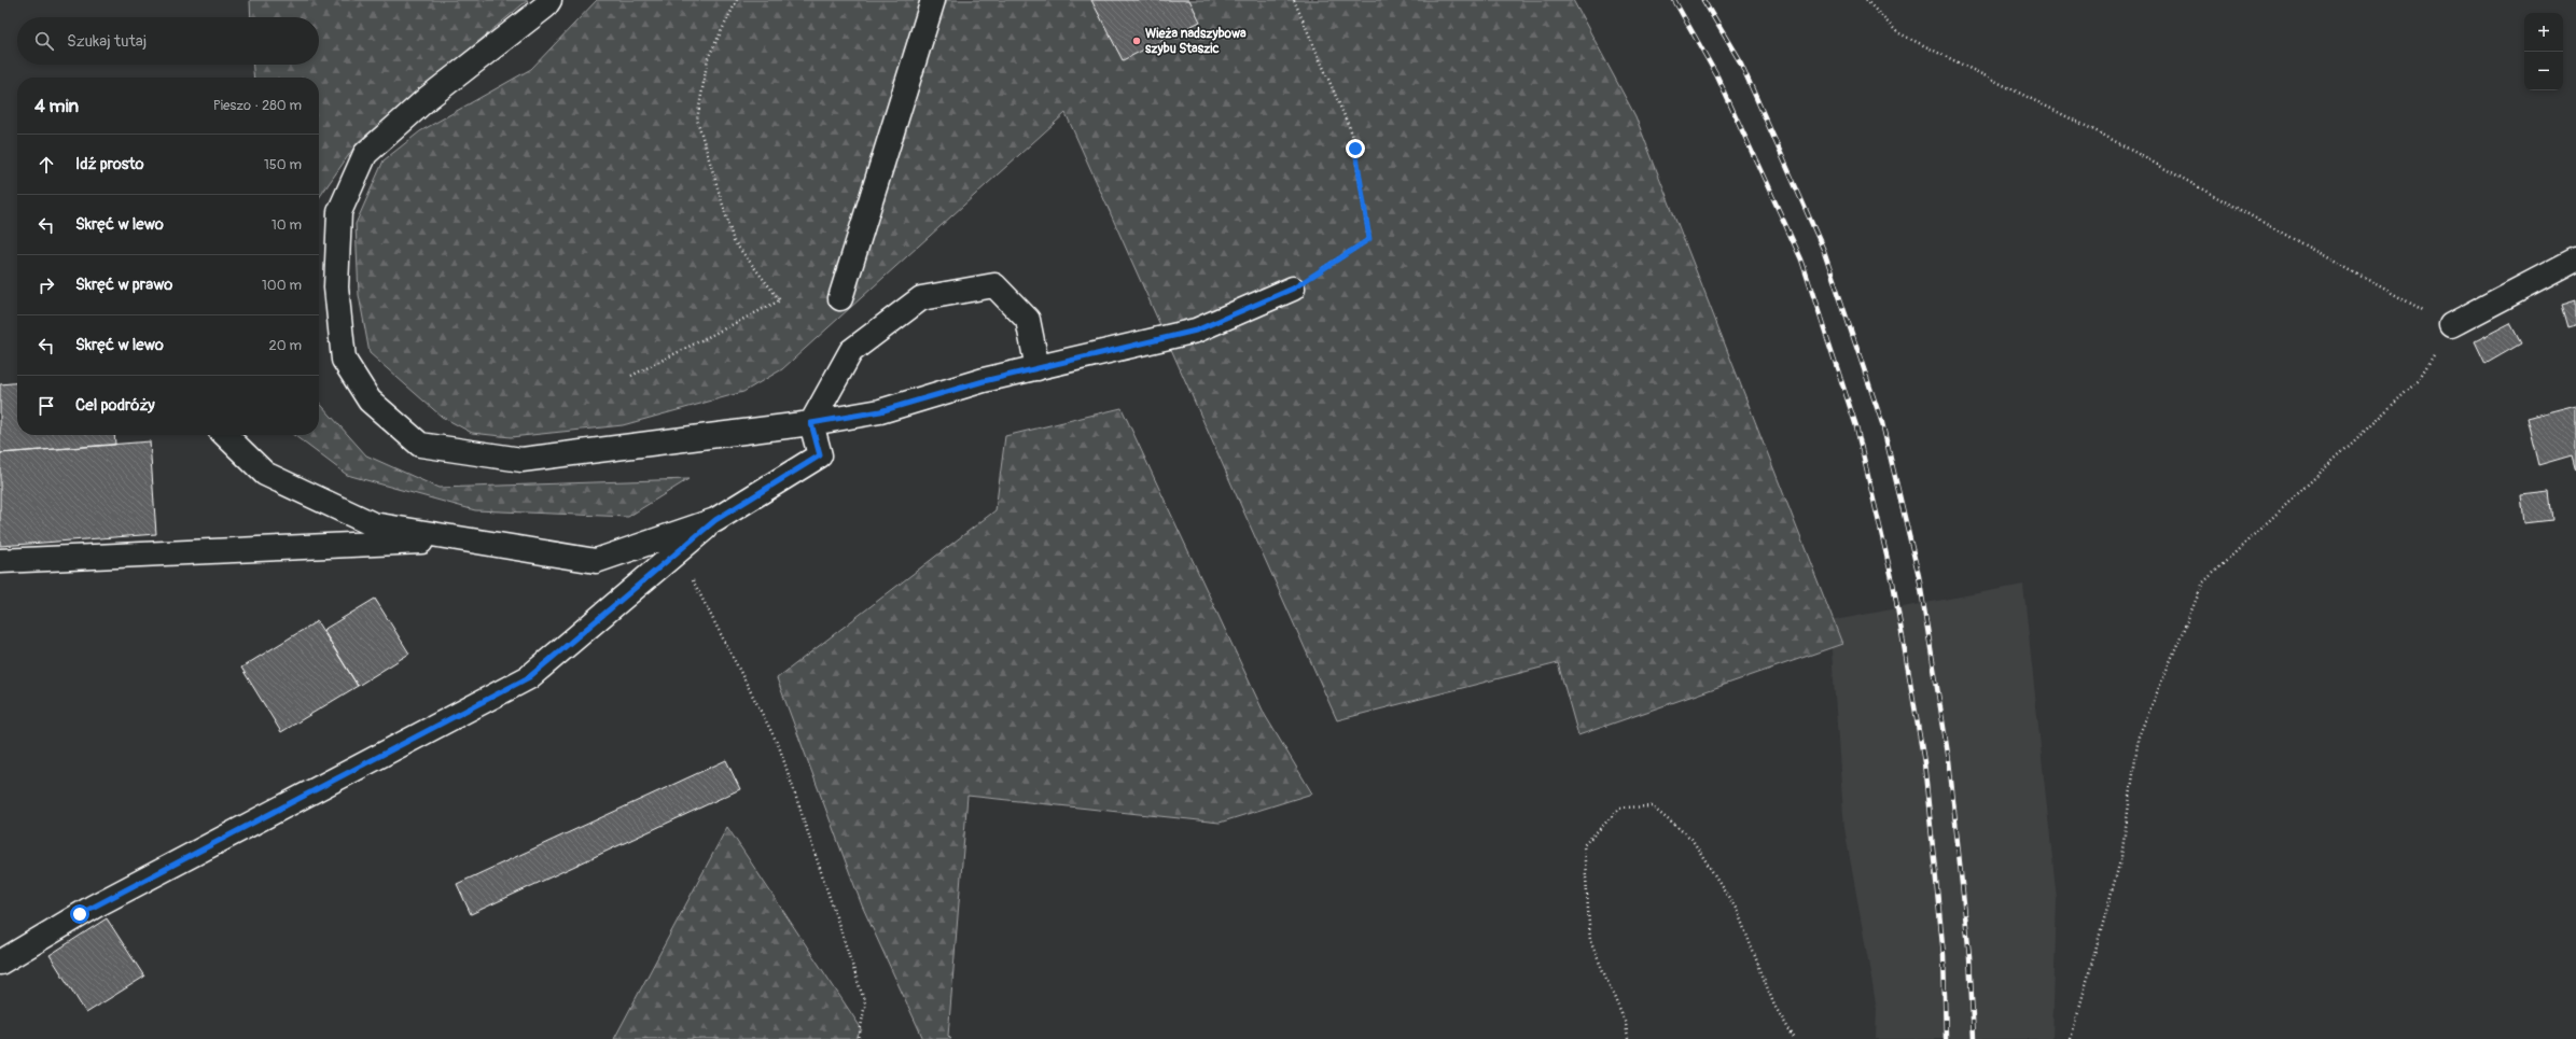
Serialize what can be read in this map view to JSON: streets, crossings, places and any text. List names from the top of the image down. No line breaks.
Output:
{"places":["Wieża nadszybowa szybu Staszic"],"page":{"map_buttons":["+","−"],"search":"Szukaj tutaj","heading":["4 min","Pieszo · 280 m"],"list":[["Idź prosto","150 m"],["Skręć w lewo","10 m"],["Skręć w prawo","100 m"],["Skręć w lewo","20 m"],"Cel podróży"]}}
